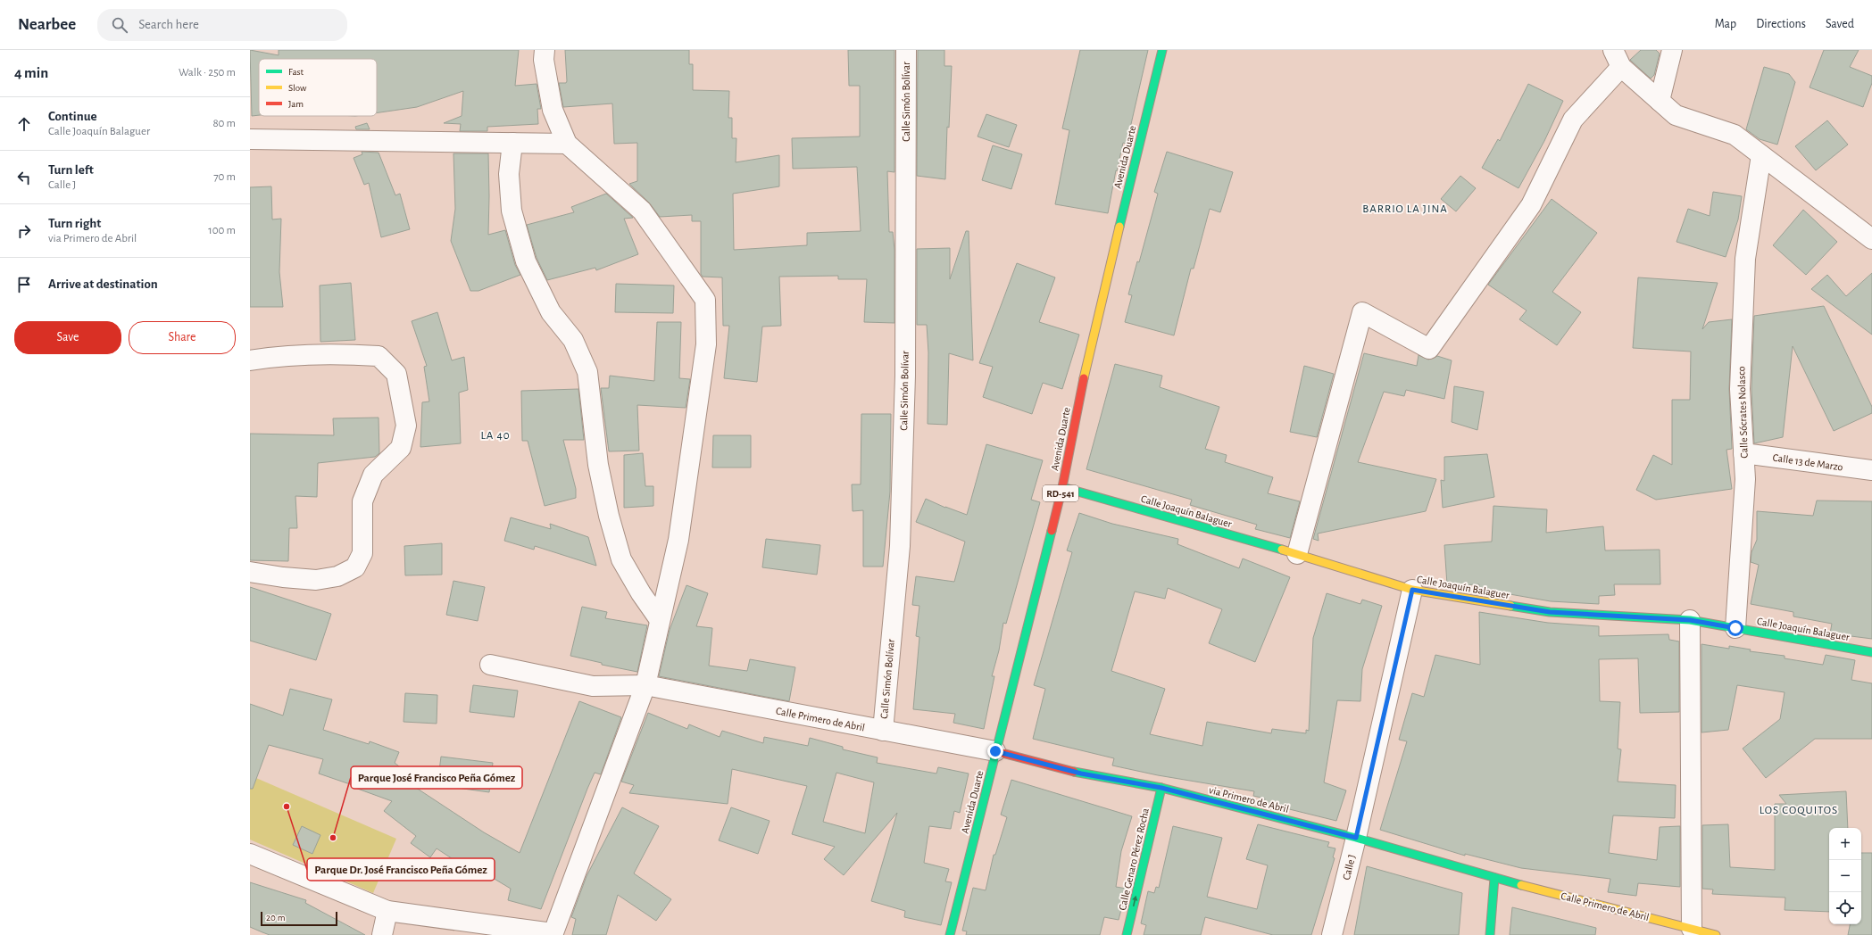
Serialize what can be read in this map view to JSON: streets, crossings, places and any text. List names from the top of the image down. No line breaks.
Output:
{"streets":{"main road":["Avenida Duarte","RD-541","Calle Joaquín Balaguer","Calle Primero de Abril","via Primero de Abril","Calle Genaro Pérez Rocha"],"street":["Calle Simón Bolívar","Calle Sócrates Nolasco","Calle 13 de Marzo","Calle J"]},"crossings":[["Calle Simón Bolívar","Calle Primero de Abril"],["Avenida Duarte","Calle Joaquín Balaguer"],["Avenida Duarte","Calle Primero de Abril"],["Avenida Duarte","via Primero de Abril"],["Calle Sócrates Nolasco","Calle 13 de Marzo"],["Calle Sócrates Nolasco","Calle Joaquín Balaguer"],["Calle Joaquín Balaguer","Calle J"],["Calle Primero de Abril","via Primero de Abril"],["via Primero de Abril","Calle Genaro Pérez Rocha"],["via Primero de Abril","Calle J"]],"one_way":["Calle Genaro Pérez Rocha"],"districts":["BARRIO LA JINA","LA 40","LOS COQUITOS"],"places":["Parque Dr. José Francisco Peña Gómez","Parque José Francisco Peña Gómez"],"legend":["Fast","Slow","Jam"],"scale_bar":"20 m","page":{"header":"Nearbee","search":"Search here","nav":["Map","Directions","Saved"],"heading":["4 min","Walk · 250 m"],"list":[["Continue","Calle Joaquín Balaguer","80 m"],["Turn left","Calle J","70 m"],["Turn right","via Primero de Abril","100 m"],"Arrive at destination"],"buttons":["Save","Share"],"map_buttons":["+","−"],"scale":"20 m"}}
